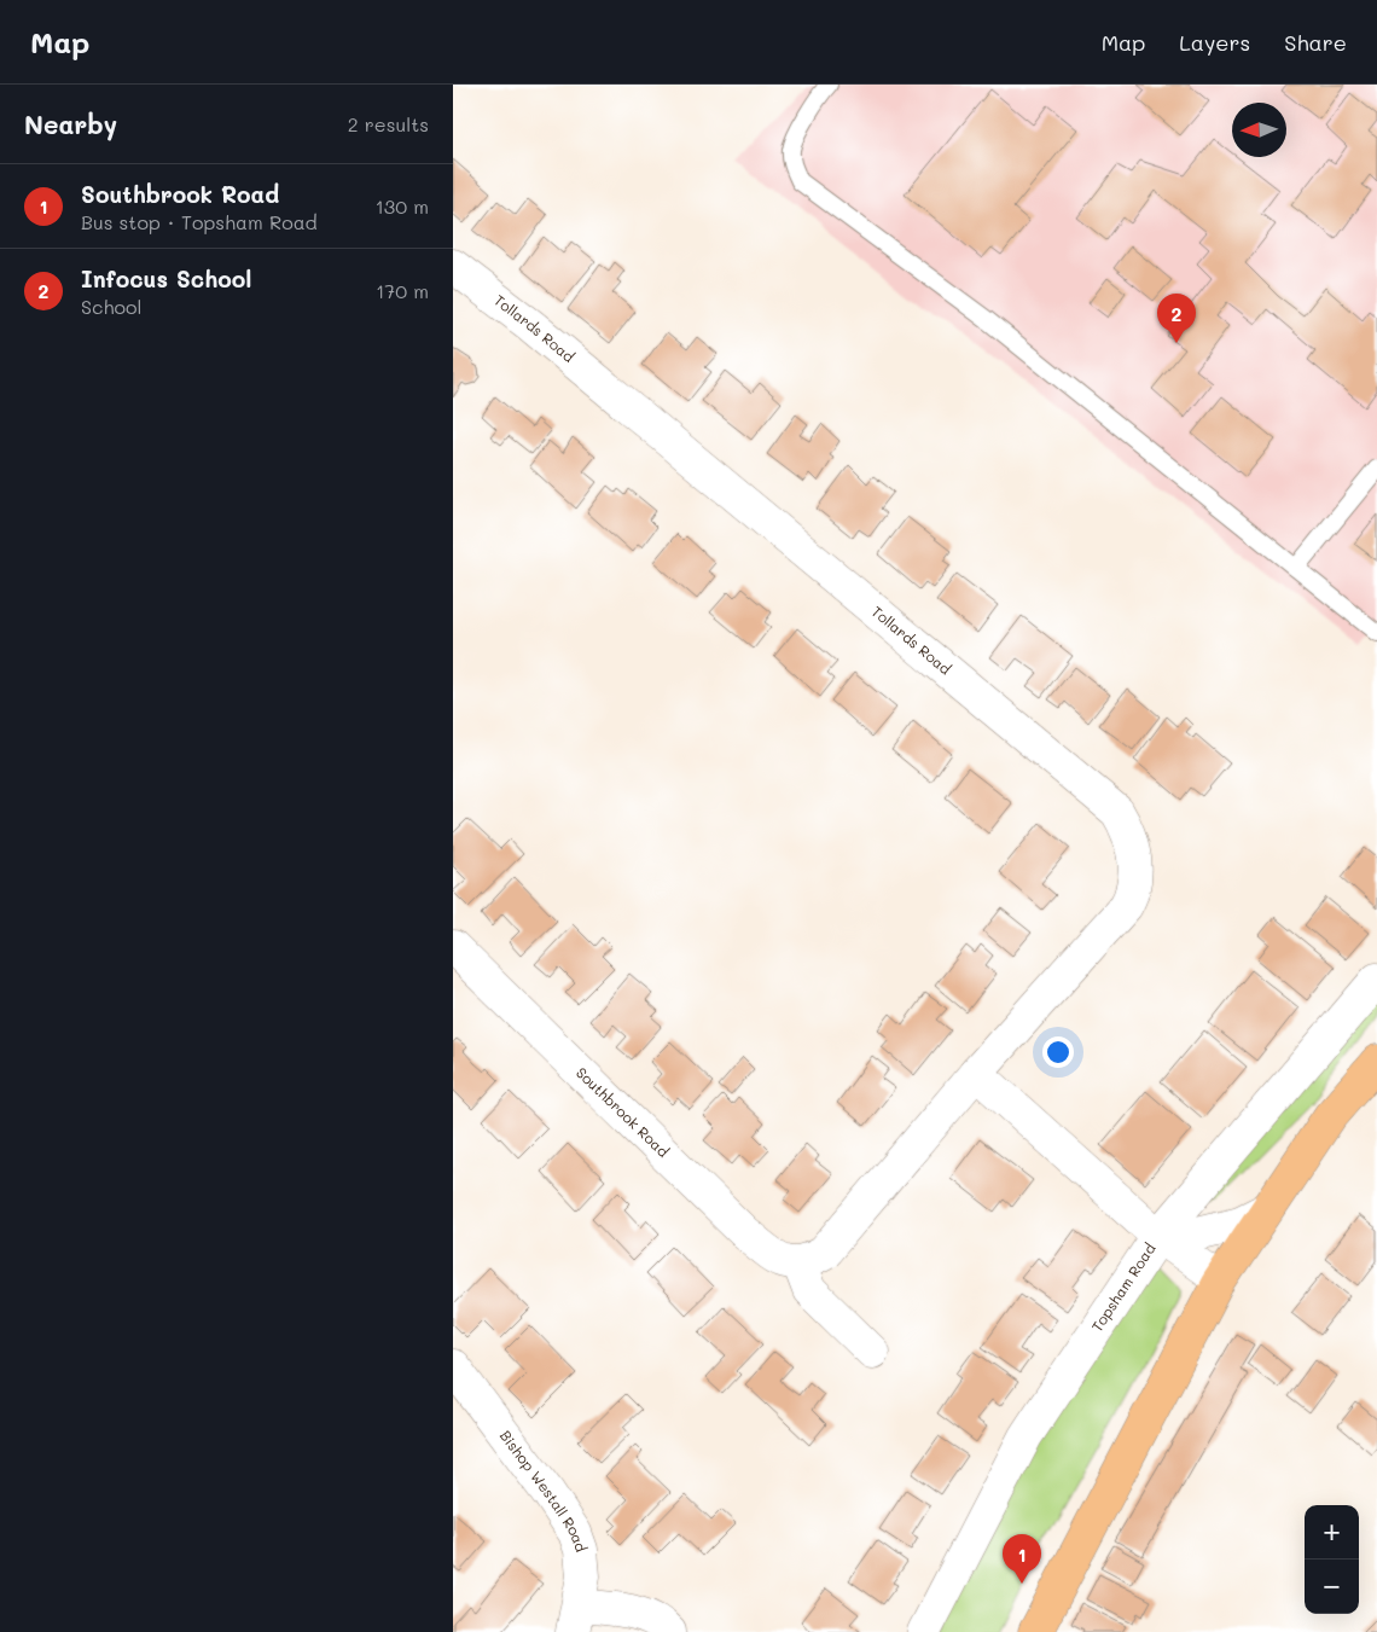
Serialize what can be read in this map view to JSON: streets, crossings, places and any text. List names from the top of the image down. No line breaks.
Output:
{"streets":{"street":["Tollards Road","Southbrook Road","Topsham Road","Bishop Westall Road"]},"north":"left","page":{"header":"Map","nav":["Map","Layers","Share"],"heading":["Nearby","2 results"],"list":[{"mark":"1","name":"Southbrook Road","note":"Bus stop · Topsham Road","value":"130 m"},{"mark":"2","name":"Infocus School","note":"School","value":"170 m"}],"pins":["2","1"],"map_buttons":["+","−"]}}
